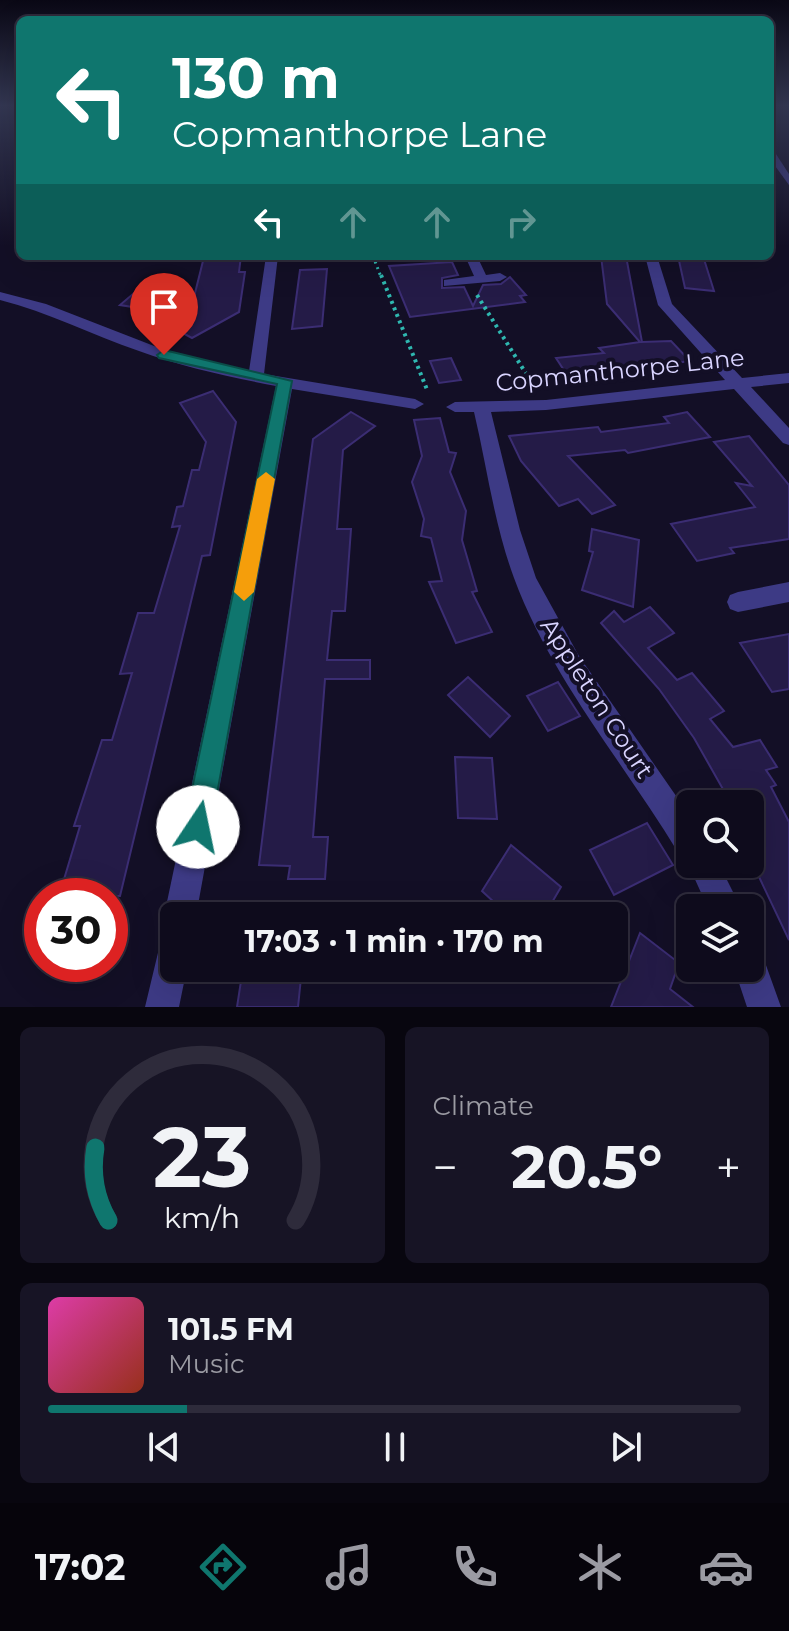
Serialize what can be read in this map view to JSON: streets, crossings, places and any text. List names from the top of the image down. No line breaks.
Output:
{"streets":{"street":["Copmanthorpe Lane","Appleton Court"]},"crossings":[["Copmanthorpe Lane","Appleton Court"]],"page":{"turn":["130 m","Copmanthorpe Lane"],"limit":"30","trip":"17:03 · 1 min · 170 m","tile":"Climate","heat":["−","20.5°","+"],"song":["101.5 FM","Music"],"tabs":"17:02","gauge":["23","km/h"]}}
